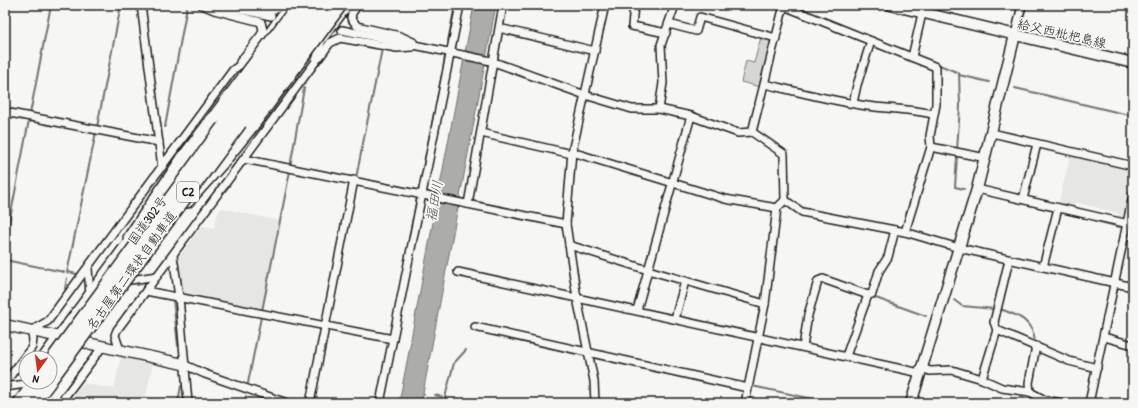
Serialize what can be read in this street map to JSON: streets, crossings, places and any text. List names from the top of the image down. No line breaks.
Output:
{"streets":{"highway":["C2","国道302号","名古屋第二環状自動車道"],"street":["給父西枇杷島線"]},"water":["福田川"],"north":"bottom"}
